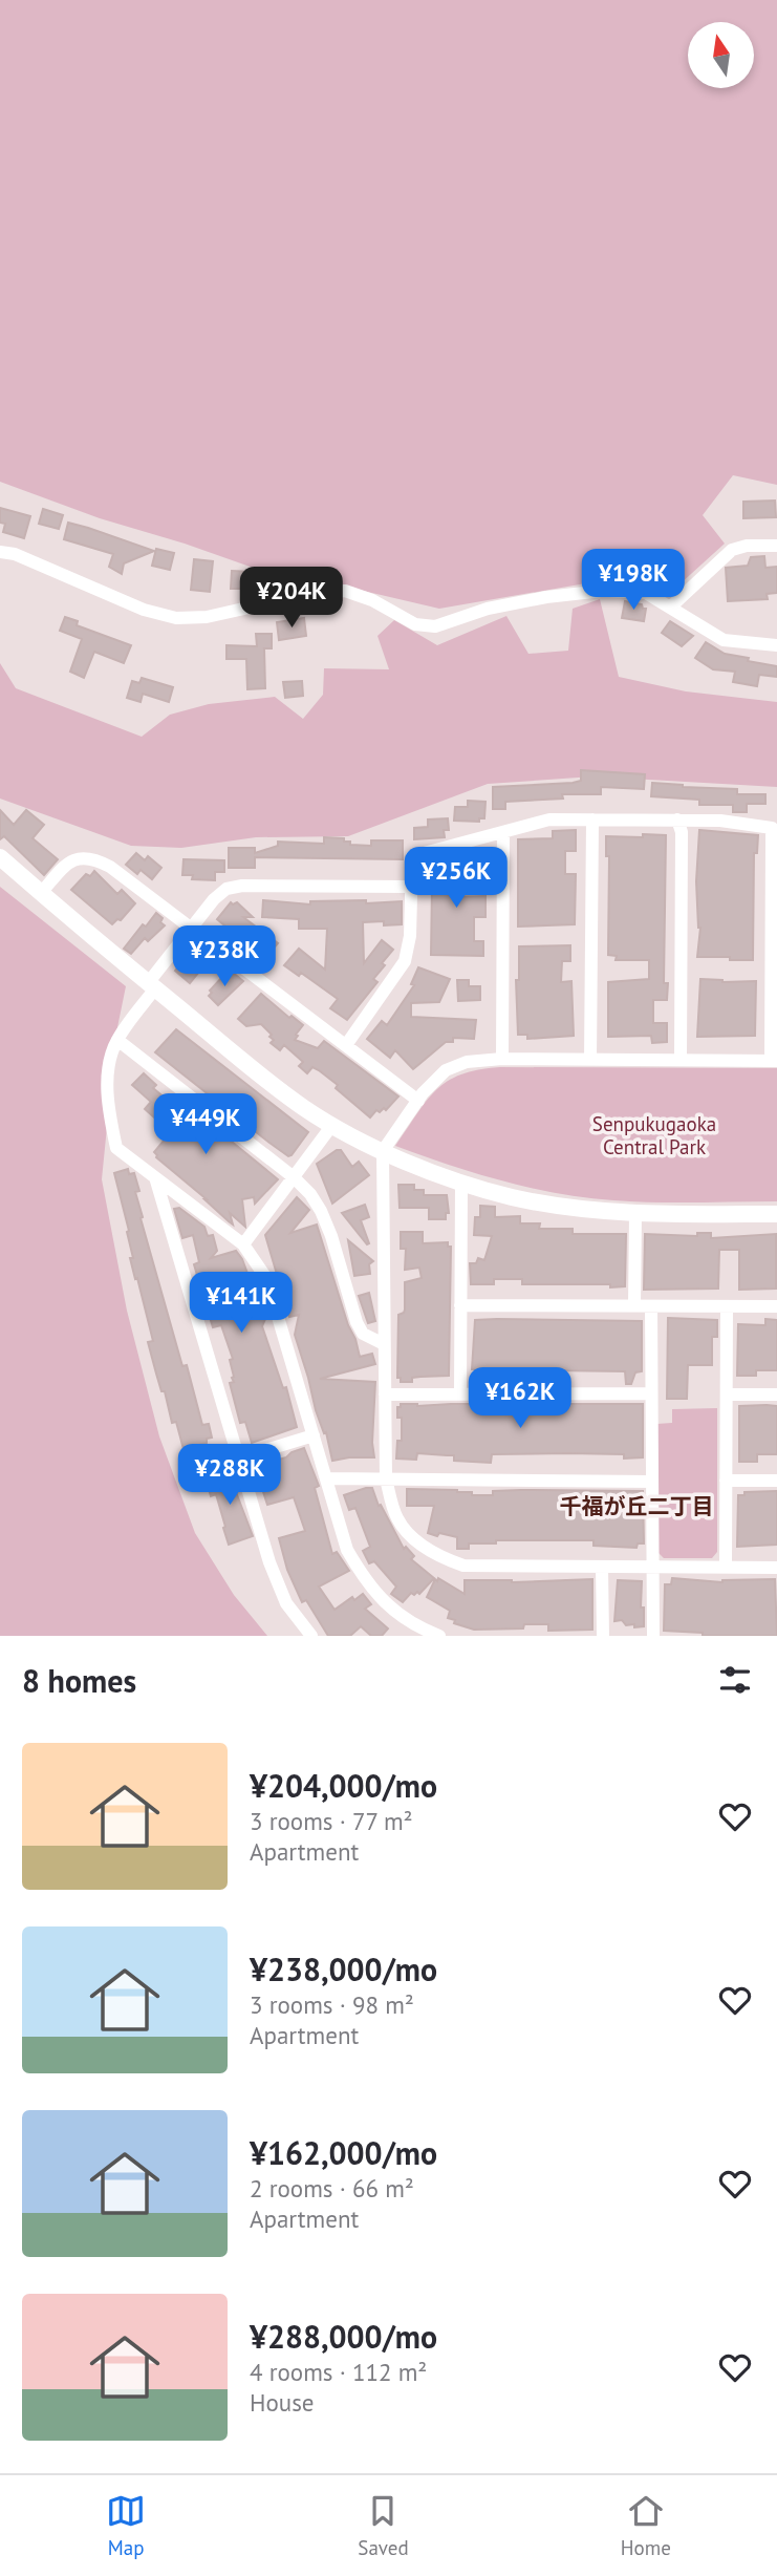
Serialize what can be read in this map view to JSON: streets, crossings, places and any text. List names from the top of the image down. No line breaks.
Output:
{"districts":["千福が丘二丁目"],"parks":["Senpukugaoka Central Park"],"north":"top","page":{"price":["¥198K","¥204K","¥256K","¥238K","¥449K","¥141K","¥162K","¥288K"],"heading":"8 homes","list":[{"name":"¥204,000/mo","note":"3 rooms · 77 m² · Apartment"},{"name":"¥238,000/mo","note":"3 rooms · 98 m² · Apartment"},{"name":"¥162,000/mo","note":"2 rooms · 66 m² · Apartment"},{"name":"¥288,000/mo","note":"4 rooms · 112 m² · House"}],"tabs":["Map","Saved","Home"]}}
